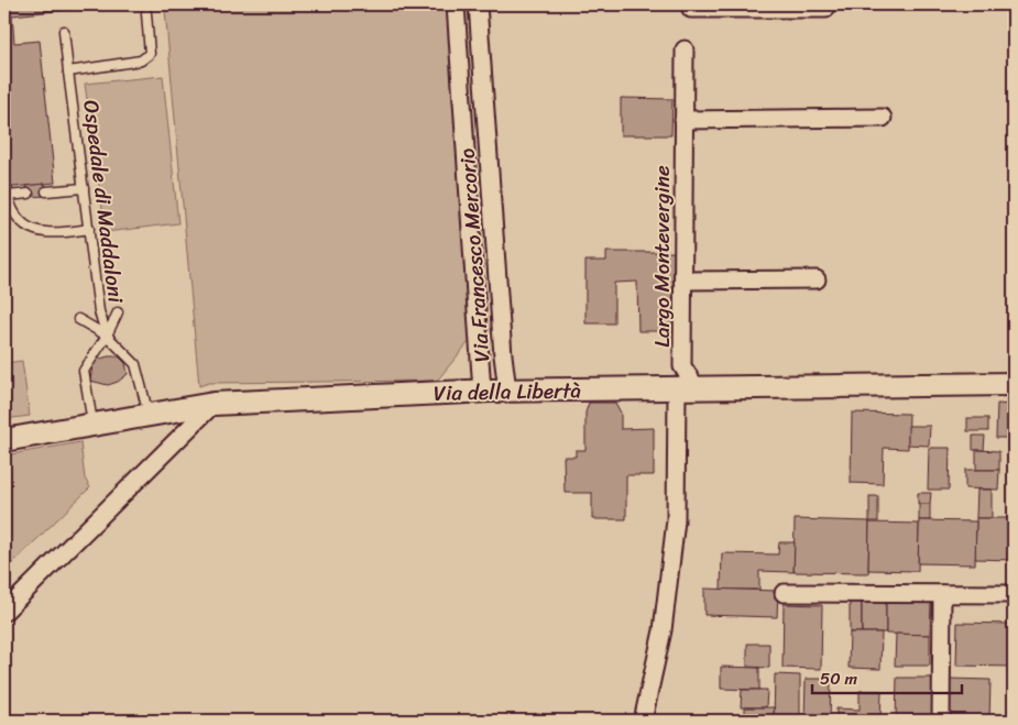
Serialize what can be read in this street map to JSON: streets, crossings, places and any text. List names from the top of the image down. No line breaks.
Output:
{"streets":{"main road":["Via della Libertà"],"street":["Via Francesco Mercorio","Largo Montevergine"],"lane":["Ospedale di Maddaloni"]},"crossings":[["Ospedale di Maddaloni","Via della Libertà"],["Via Francesco Mercorio","Via della Libertà"],["Largo Montevergine","Via della Libertà"]],"scale_bar":"50 m"}
